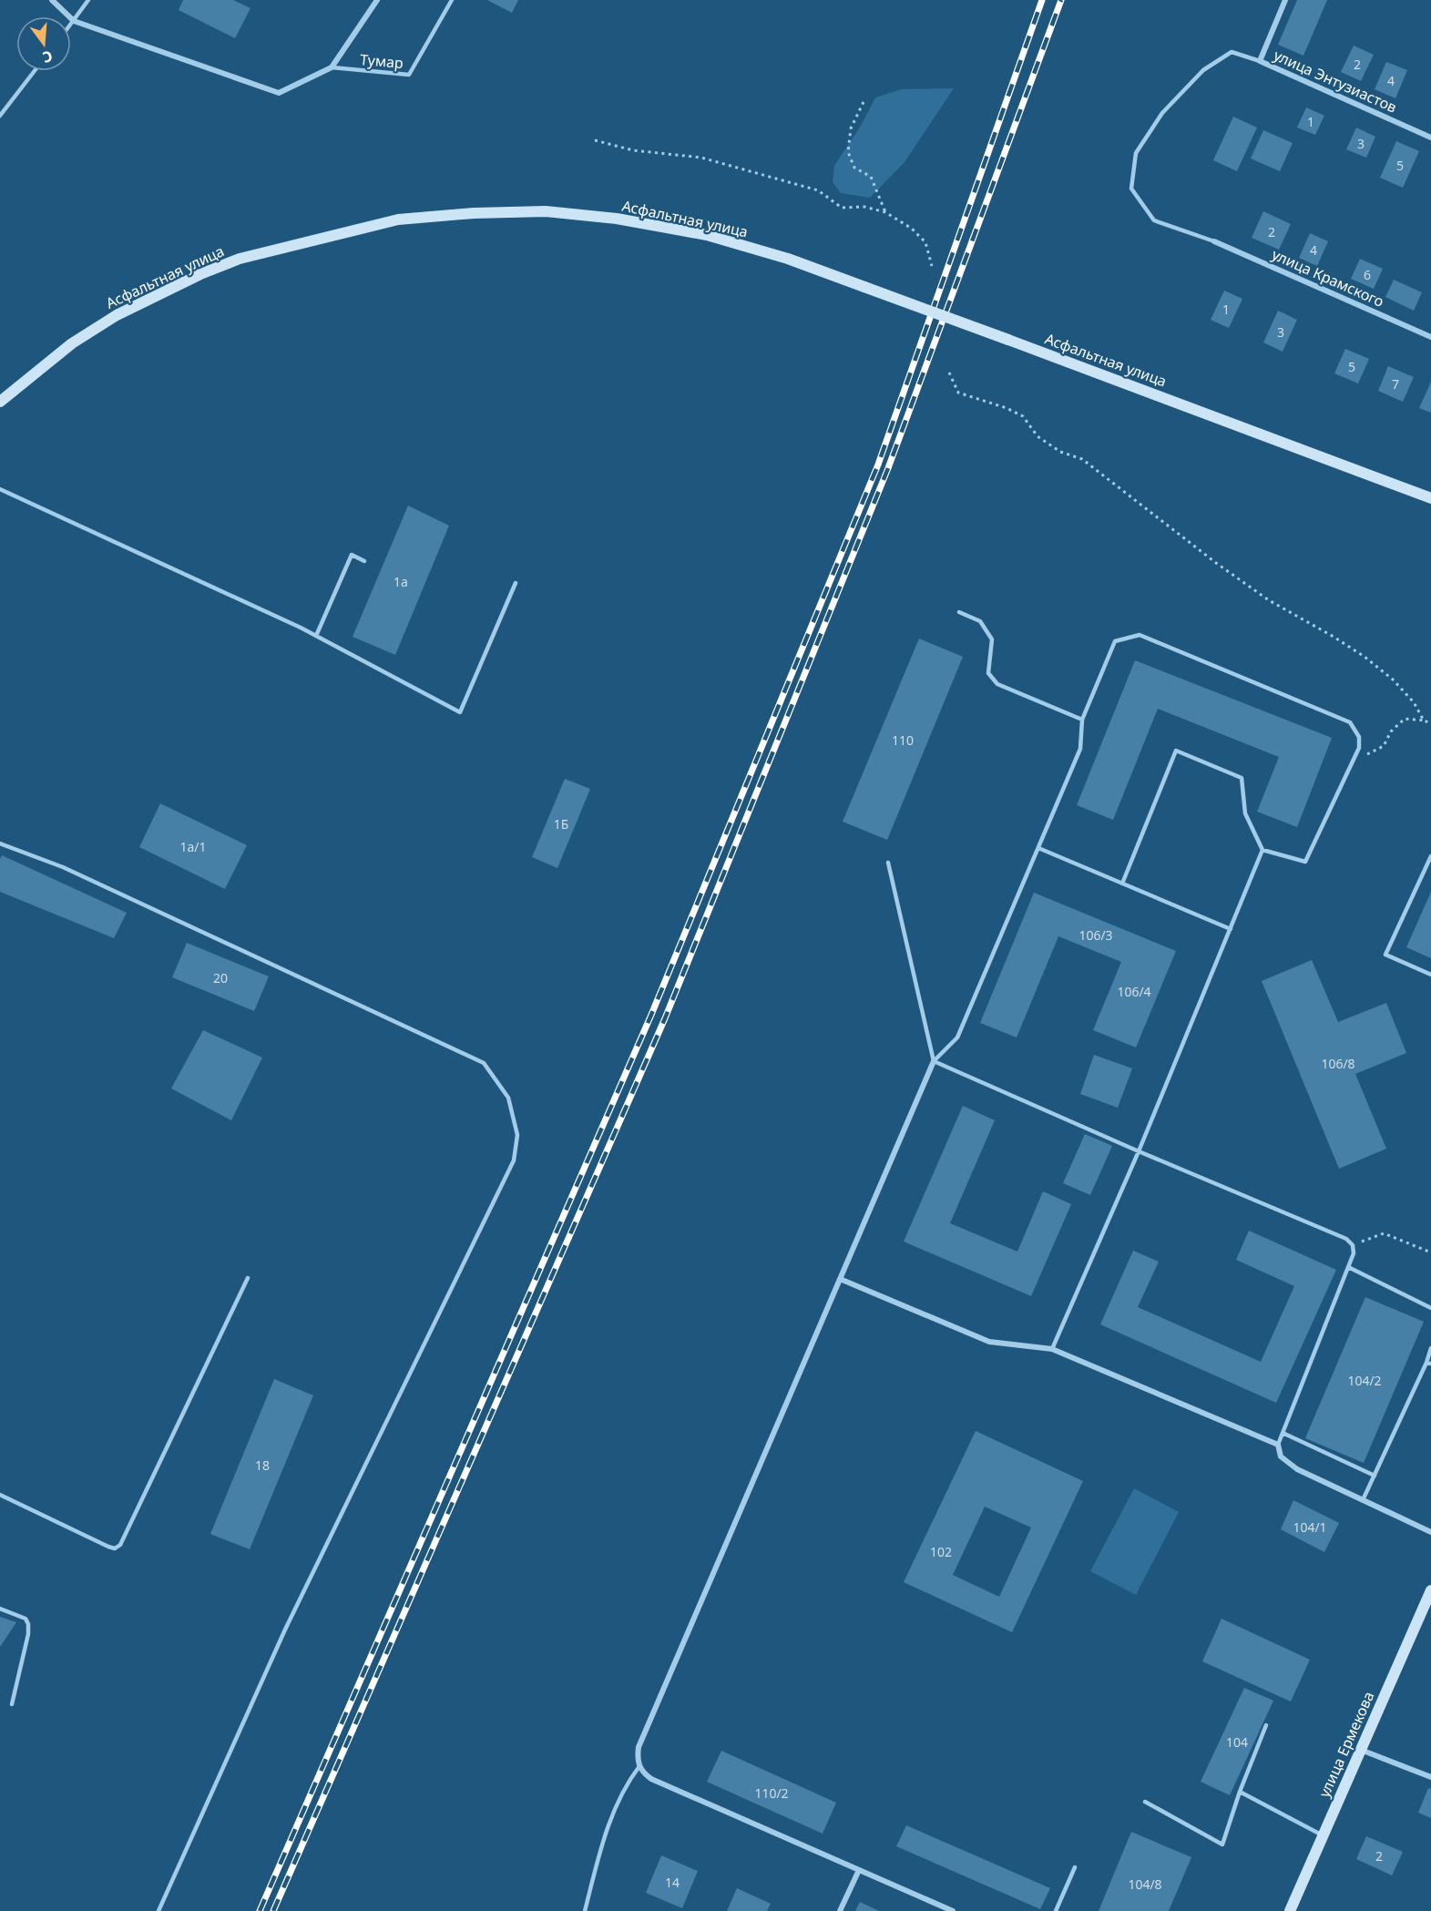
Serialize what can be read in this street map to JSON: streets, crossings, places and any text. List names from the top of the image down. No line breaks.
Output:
{"streets":{"main road":["Асфальтная улица","улица Ермекова"],"street":["улица Энтузиастов","улица Крамского"],"lane":["Тумар"]},"house_numbers":["2","4","1","3","5","2","4","6","1","3","5","7","1a","110","1Б","1а/1","106/3","20","106/4","106/8","104/2","18","104/1","102","104","110/2","2","14","104/8"],"north":"bottom"}
